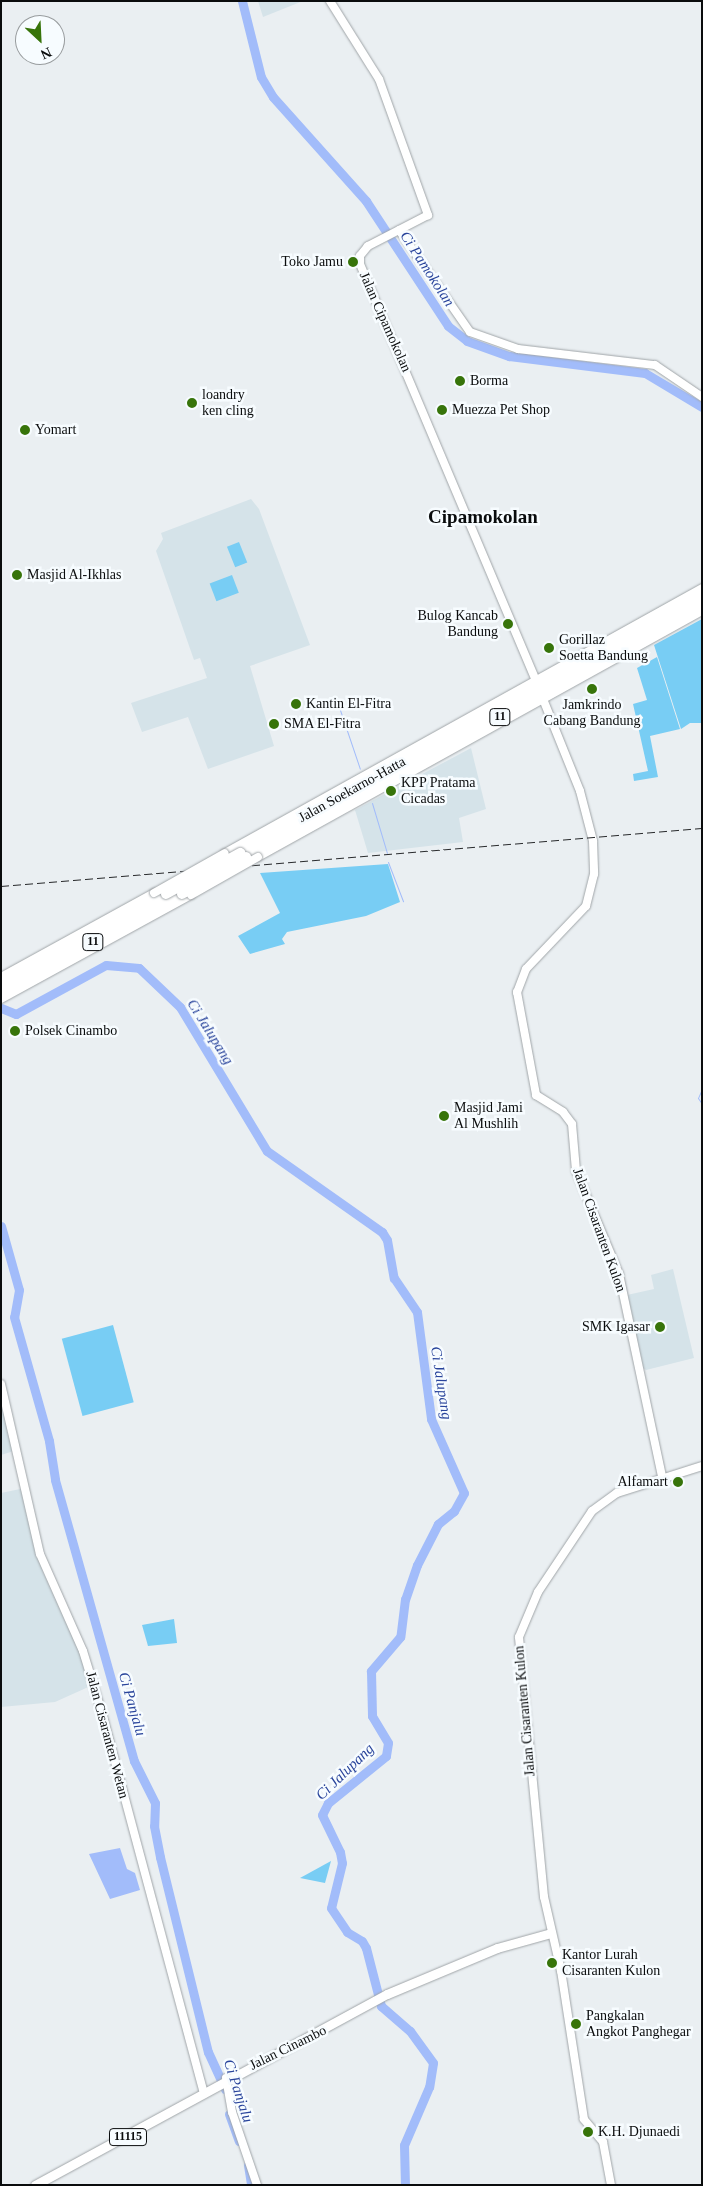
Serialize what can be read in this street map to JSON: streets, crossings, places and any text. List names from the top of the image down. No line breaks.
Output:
{"streets":{"highway":["11","Jalan Soekarno-Hatta"],"main road":["Jalan Cipamokolan","Jalan Cisaranten Kulon","Jalan Cisaranten Wetan","Jalan Cinambo","11115"]},"crossings":[["Jalan Cipamokolan","Jalan Soekarno-Hatta"],["Jalan Soekarno-Hatta","Jalan Cisaranten Kulon"],["Jalan Cisaranten Kulon","Jalan Cinambo"],["Jalan Cisaranten Wetan","Jalan Cinambo"]],"districts":["Cipamokolan"],"water":["Ci Pamokolan","Ci Jalupang","Ci Panjalu"],"places":["Toko Jamu","Borma","loandry ken cling","Muezza Pet Shop","Yomart","Masjid Al-Ikhlas","Bulog Kancab Bandung","Gorillaz Soetta Bandung","Jamkrindo Cabang Bandung","Kantin El-Fitra","SMA El-Fitra","KPP Pratama Cicadas","Polsek Cinambo","Masjid Jami Al Mushlih","SMK Igasar","Alfamart","Kantor Lurah Cisaranten Kulon","Pangkalan Angkot Panghegar","K.H. Djunaedi"],"north":"bottom right"}
